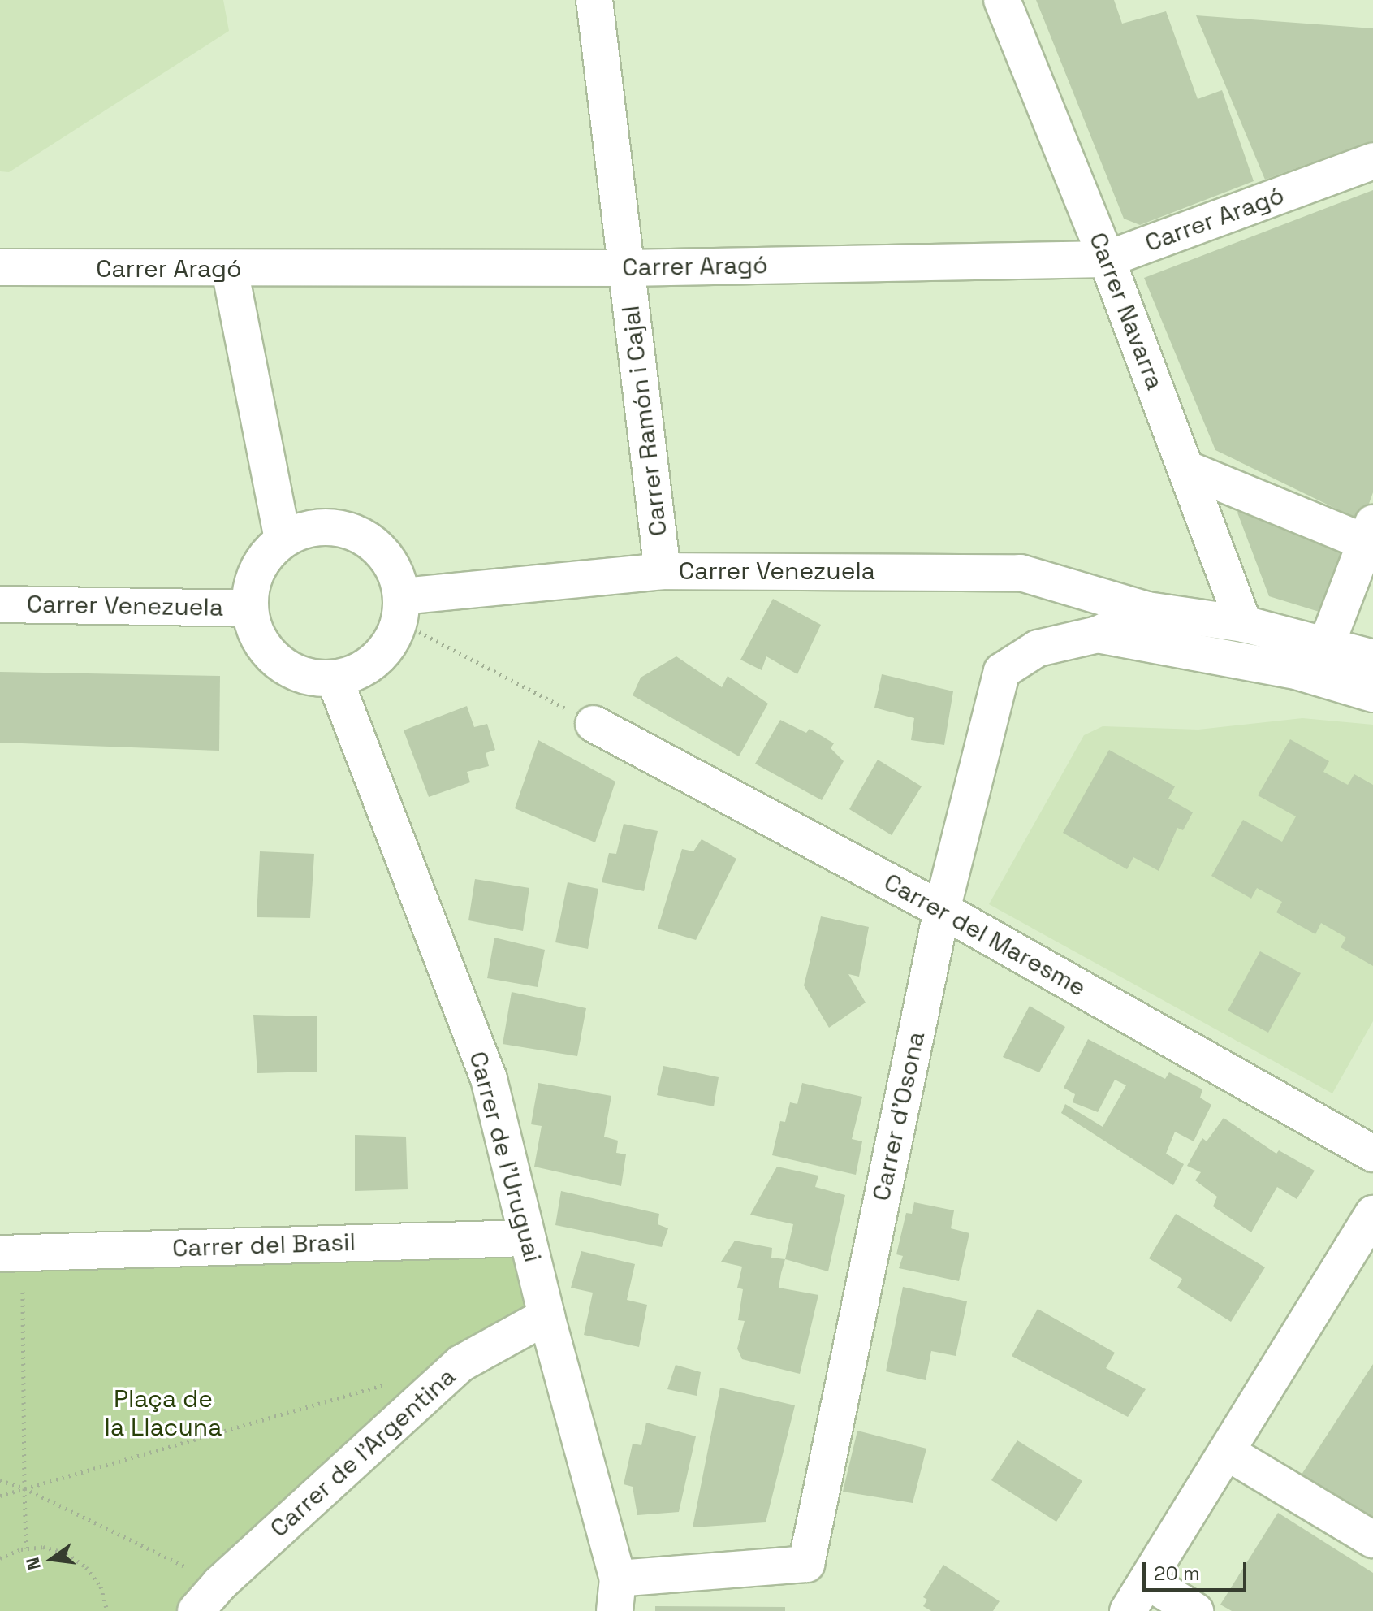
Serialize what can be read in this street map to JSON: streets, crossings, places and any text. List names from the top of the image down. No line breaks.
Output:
{"streets":{"street":["Carrer Aragó","Carrer Navarra","Carrer Ramón i Cajal","Carrer Venezuela","Carrer del Maresme","Carrer d'Osona","Carrer de l'Uruguai","Carrer del Brasil","Carrer de l'Argentina"]},"crossings":[["Carrer Aragó","Carrer Navarra"],["Carrer Aragó","Carrer Ramón i Cajal"],["Carrer Navarra","Carrer Venezuela"],["Carrer Ramón i Cajal","Carrer Venezuela"],["Carrer Venezuela","Carrer de l'Uruguai"],["Carrer del Maresme","Carrer d'Osona"],["Carrer d'Osona","Carrer de l'Uruguai"],["Carrer de l'Uruguai","Carrer del Brasil"],["Carrer de l'Uruguai","Carrer de l'Argentina"]],"parks":["Plaça de la Llacuna"],"scale_bar":"20 m","north":"left"}
